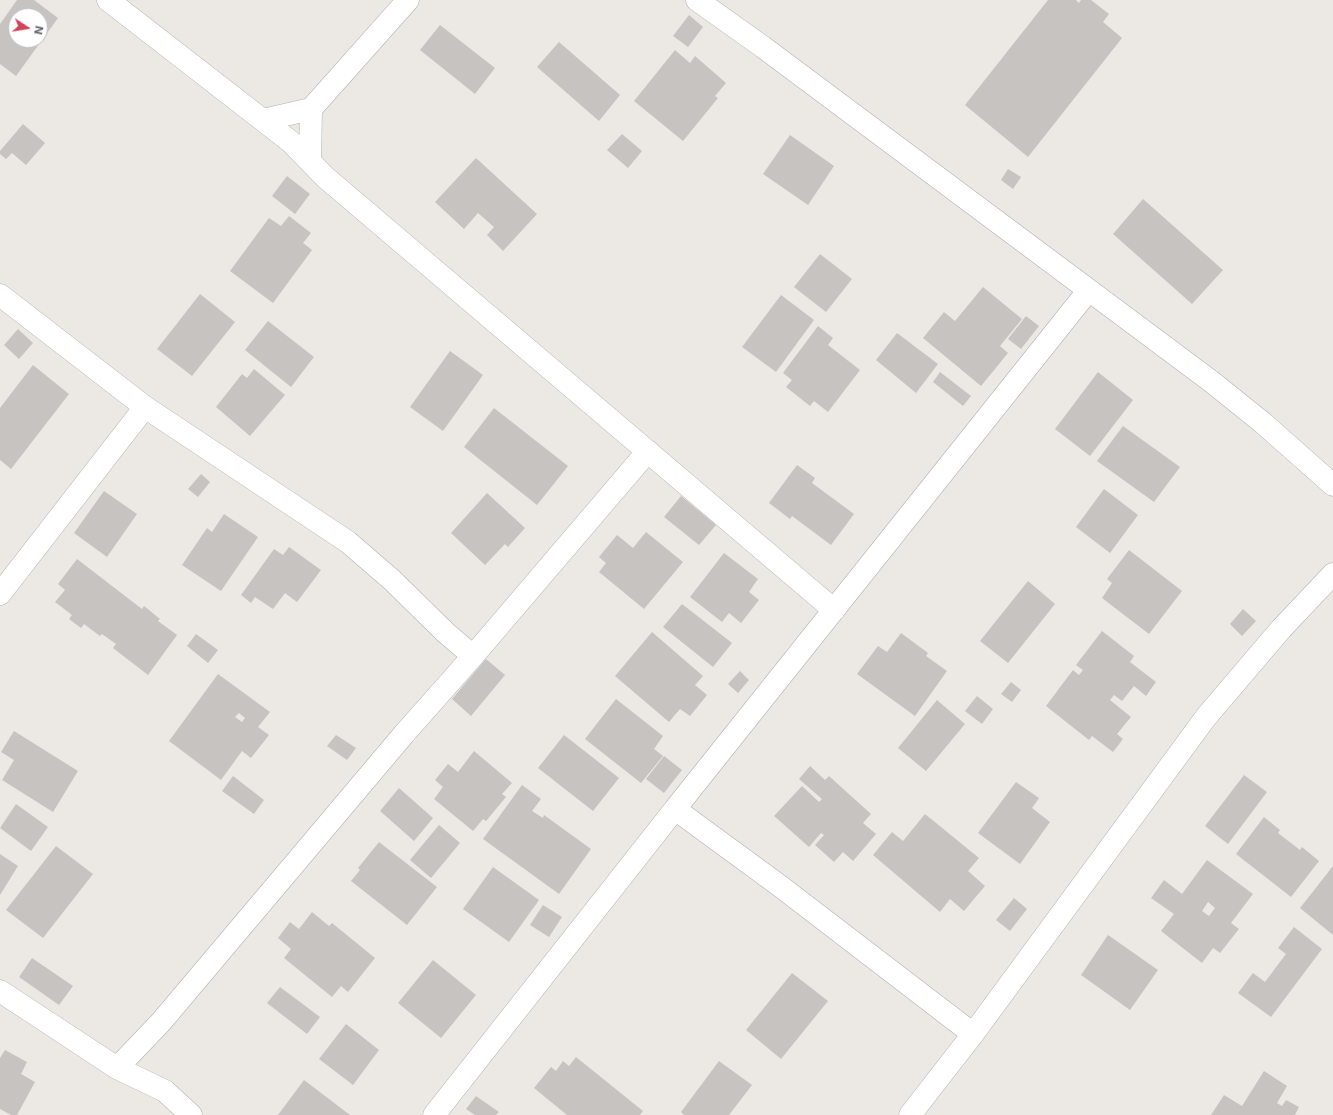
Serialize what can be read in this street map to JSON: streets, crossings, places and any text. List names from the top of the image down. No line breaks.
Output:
{"north":"right"}
